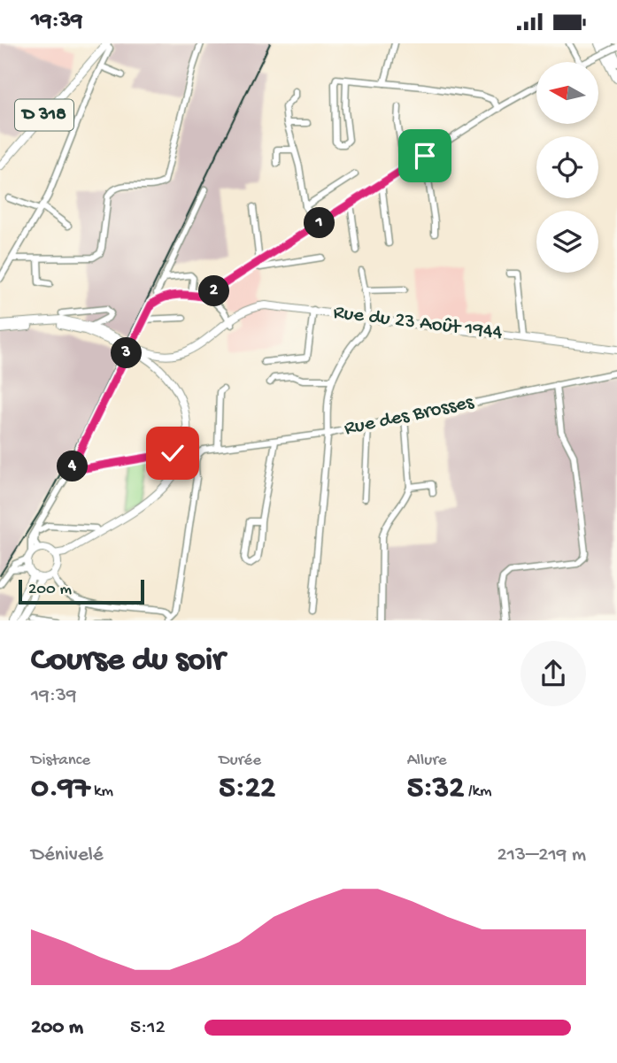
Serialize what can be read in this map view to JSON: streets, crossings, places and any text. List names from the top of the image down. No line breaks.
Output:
{"streets":{"main road":["D 318","Rue du 23 Août 1944"],"street":["Rue des Brosses"]},"scale_bar":"200 m","north":"left","page":{"status":"19:39","pins":["1","2","3","4"],"scale":"200 m","heading":["Course du soir","19:39"],"stats":[["Distance","0.97 km"],["Durée","5:22"],["Allure","5:32 /km"]],"chart":["Dénivelé","213–219 m"],"list":[{"name":"200 m","note":"5:12"}]}}
